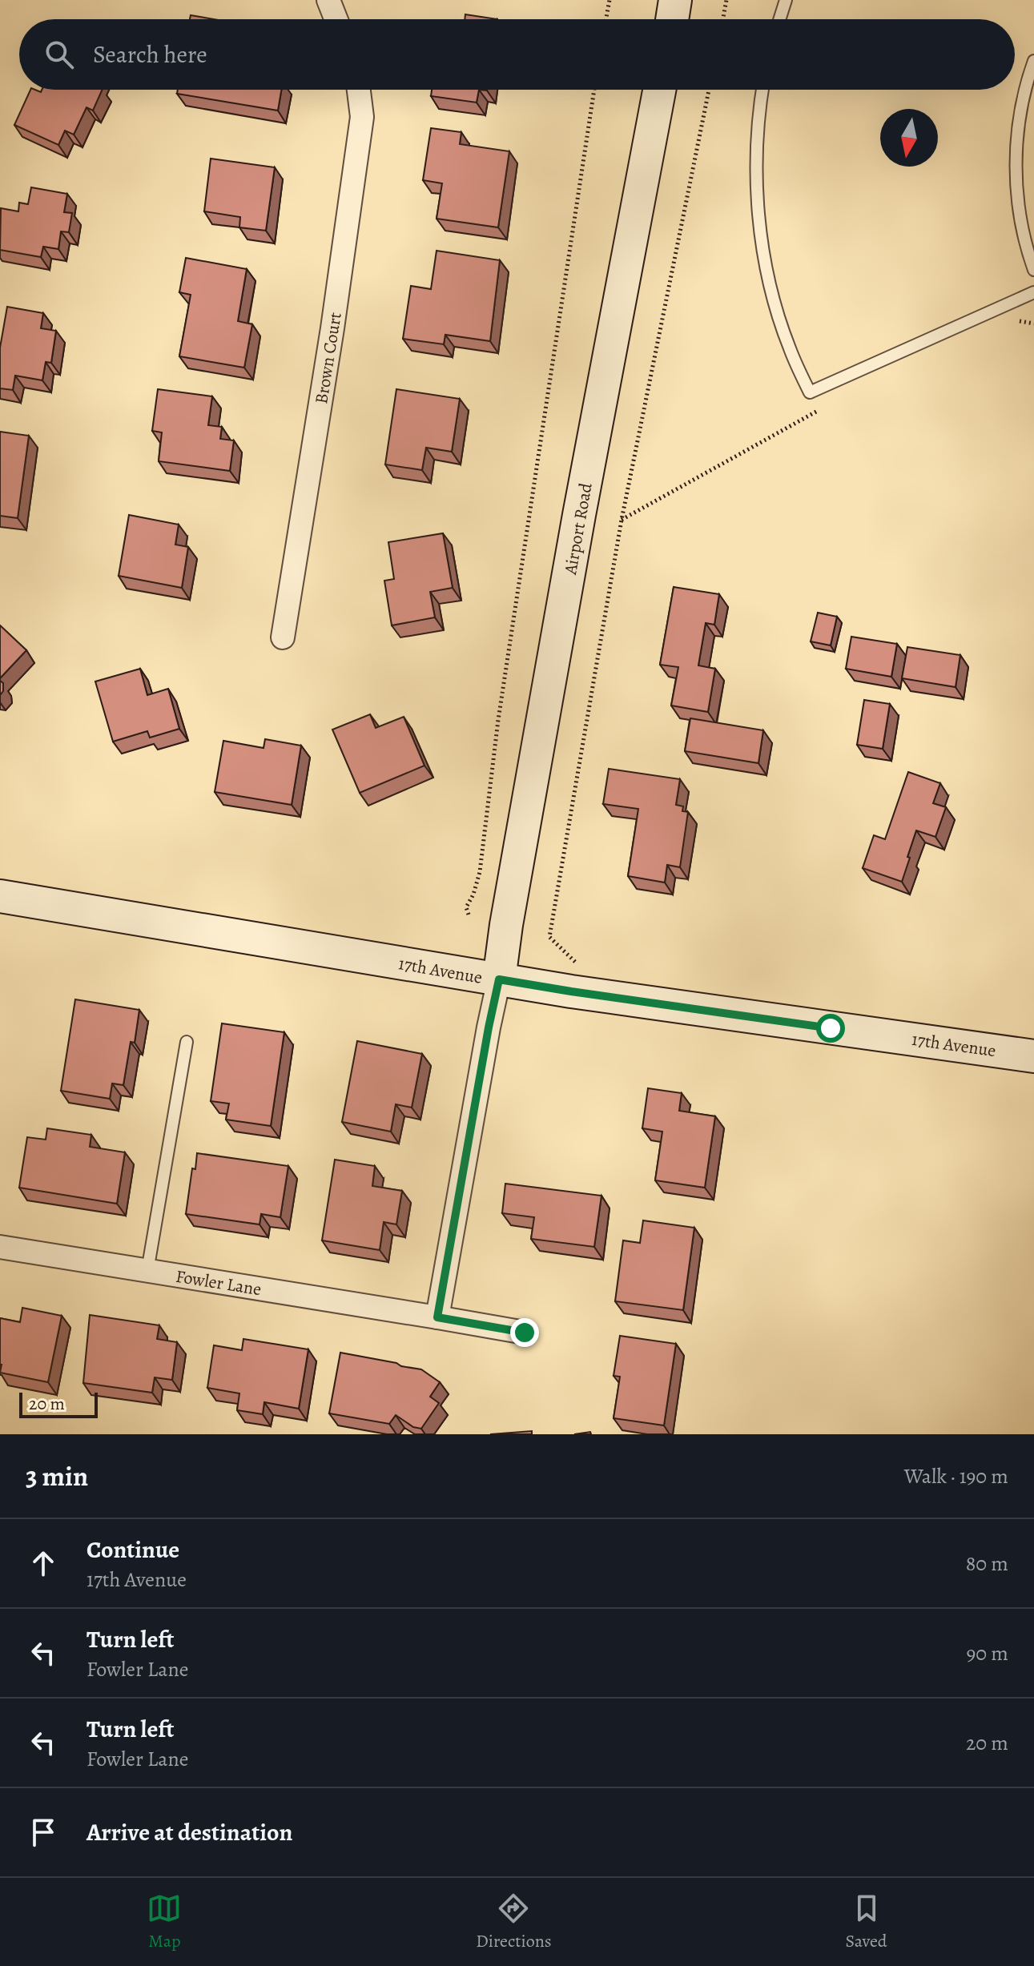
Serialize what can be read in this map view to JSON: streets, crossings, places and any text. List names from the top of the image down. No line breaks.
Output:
{"streets":{"main road":["Airport Road","17th Avenue"],"street":["Brown Court","Fowler Lane"]},"crossings":[["Airport Road","17th Avenue"]],"scale_bar":"20 m","north":"bottom","page":{"search":"Search here","scale":"20 m","heading":["3 min","Walk · 190 m"],"list":[["Continue","17th Avenue","80 m"],["Turn left","Fowler Lane","90 m"],["Turn left","Fowler Lane","20 m"],"Arrive at destination"],"nav":["Map","Directions","Saved"]}}
